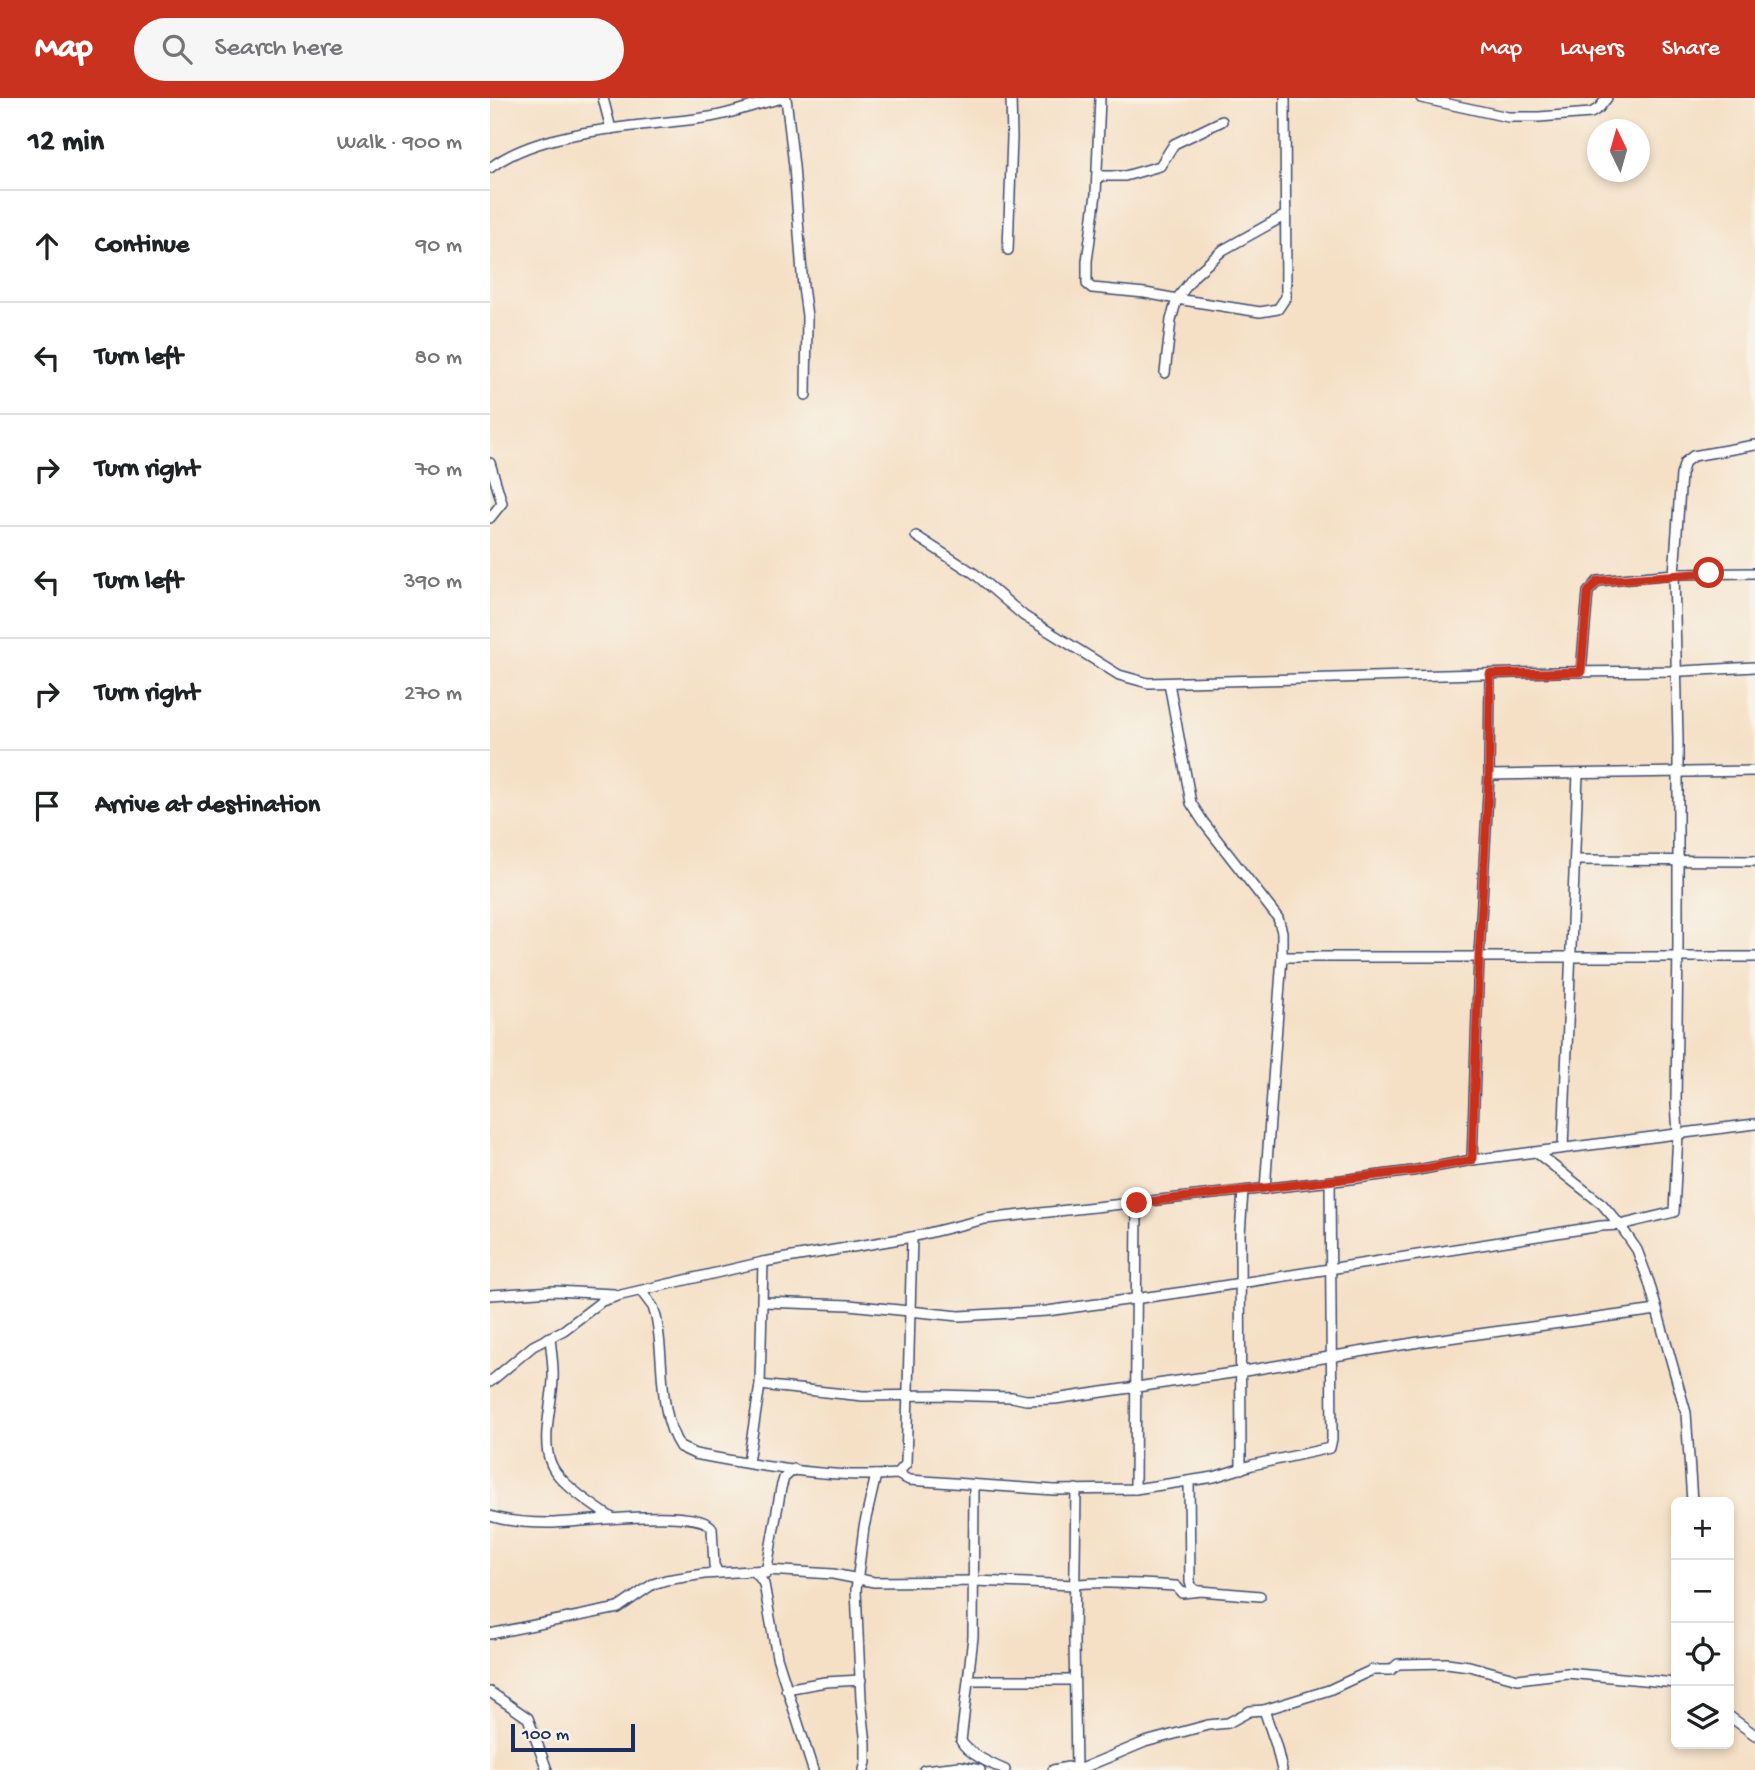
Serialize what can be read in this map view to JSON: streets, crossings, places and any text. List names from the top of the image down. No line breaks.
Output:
{"scale_bar":"100 m","north":"top","page":{"header":"Map","search":"Search here","nav":["Map","Layers","Share"],"heading":["12 min","Walk · 900 m"],"list":[["Continue","90 m"],["Turn left","80 m"],["Turn right","70 m"],["Turn left","390 m"],["Turn right","270 m"],"Arrive at destination"],"map_buttons":["+","−"],"scale":"100 m"}}
